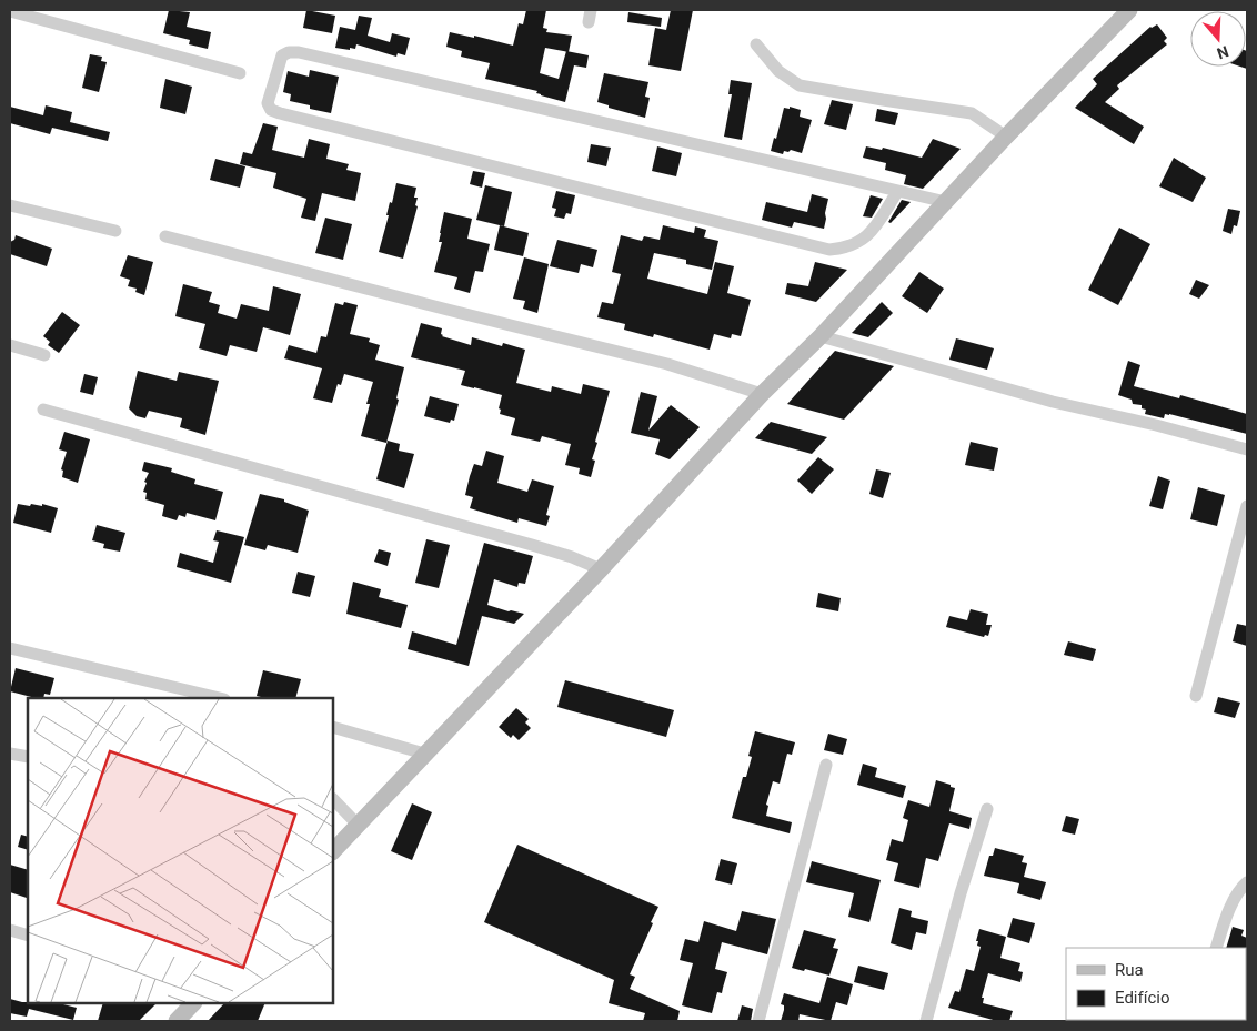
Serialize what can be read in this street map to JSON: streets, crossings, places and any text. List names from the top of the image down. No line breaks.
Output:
{"legend":["Rua","Edifício"],"north":"bottom"}
